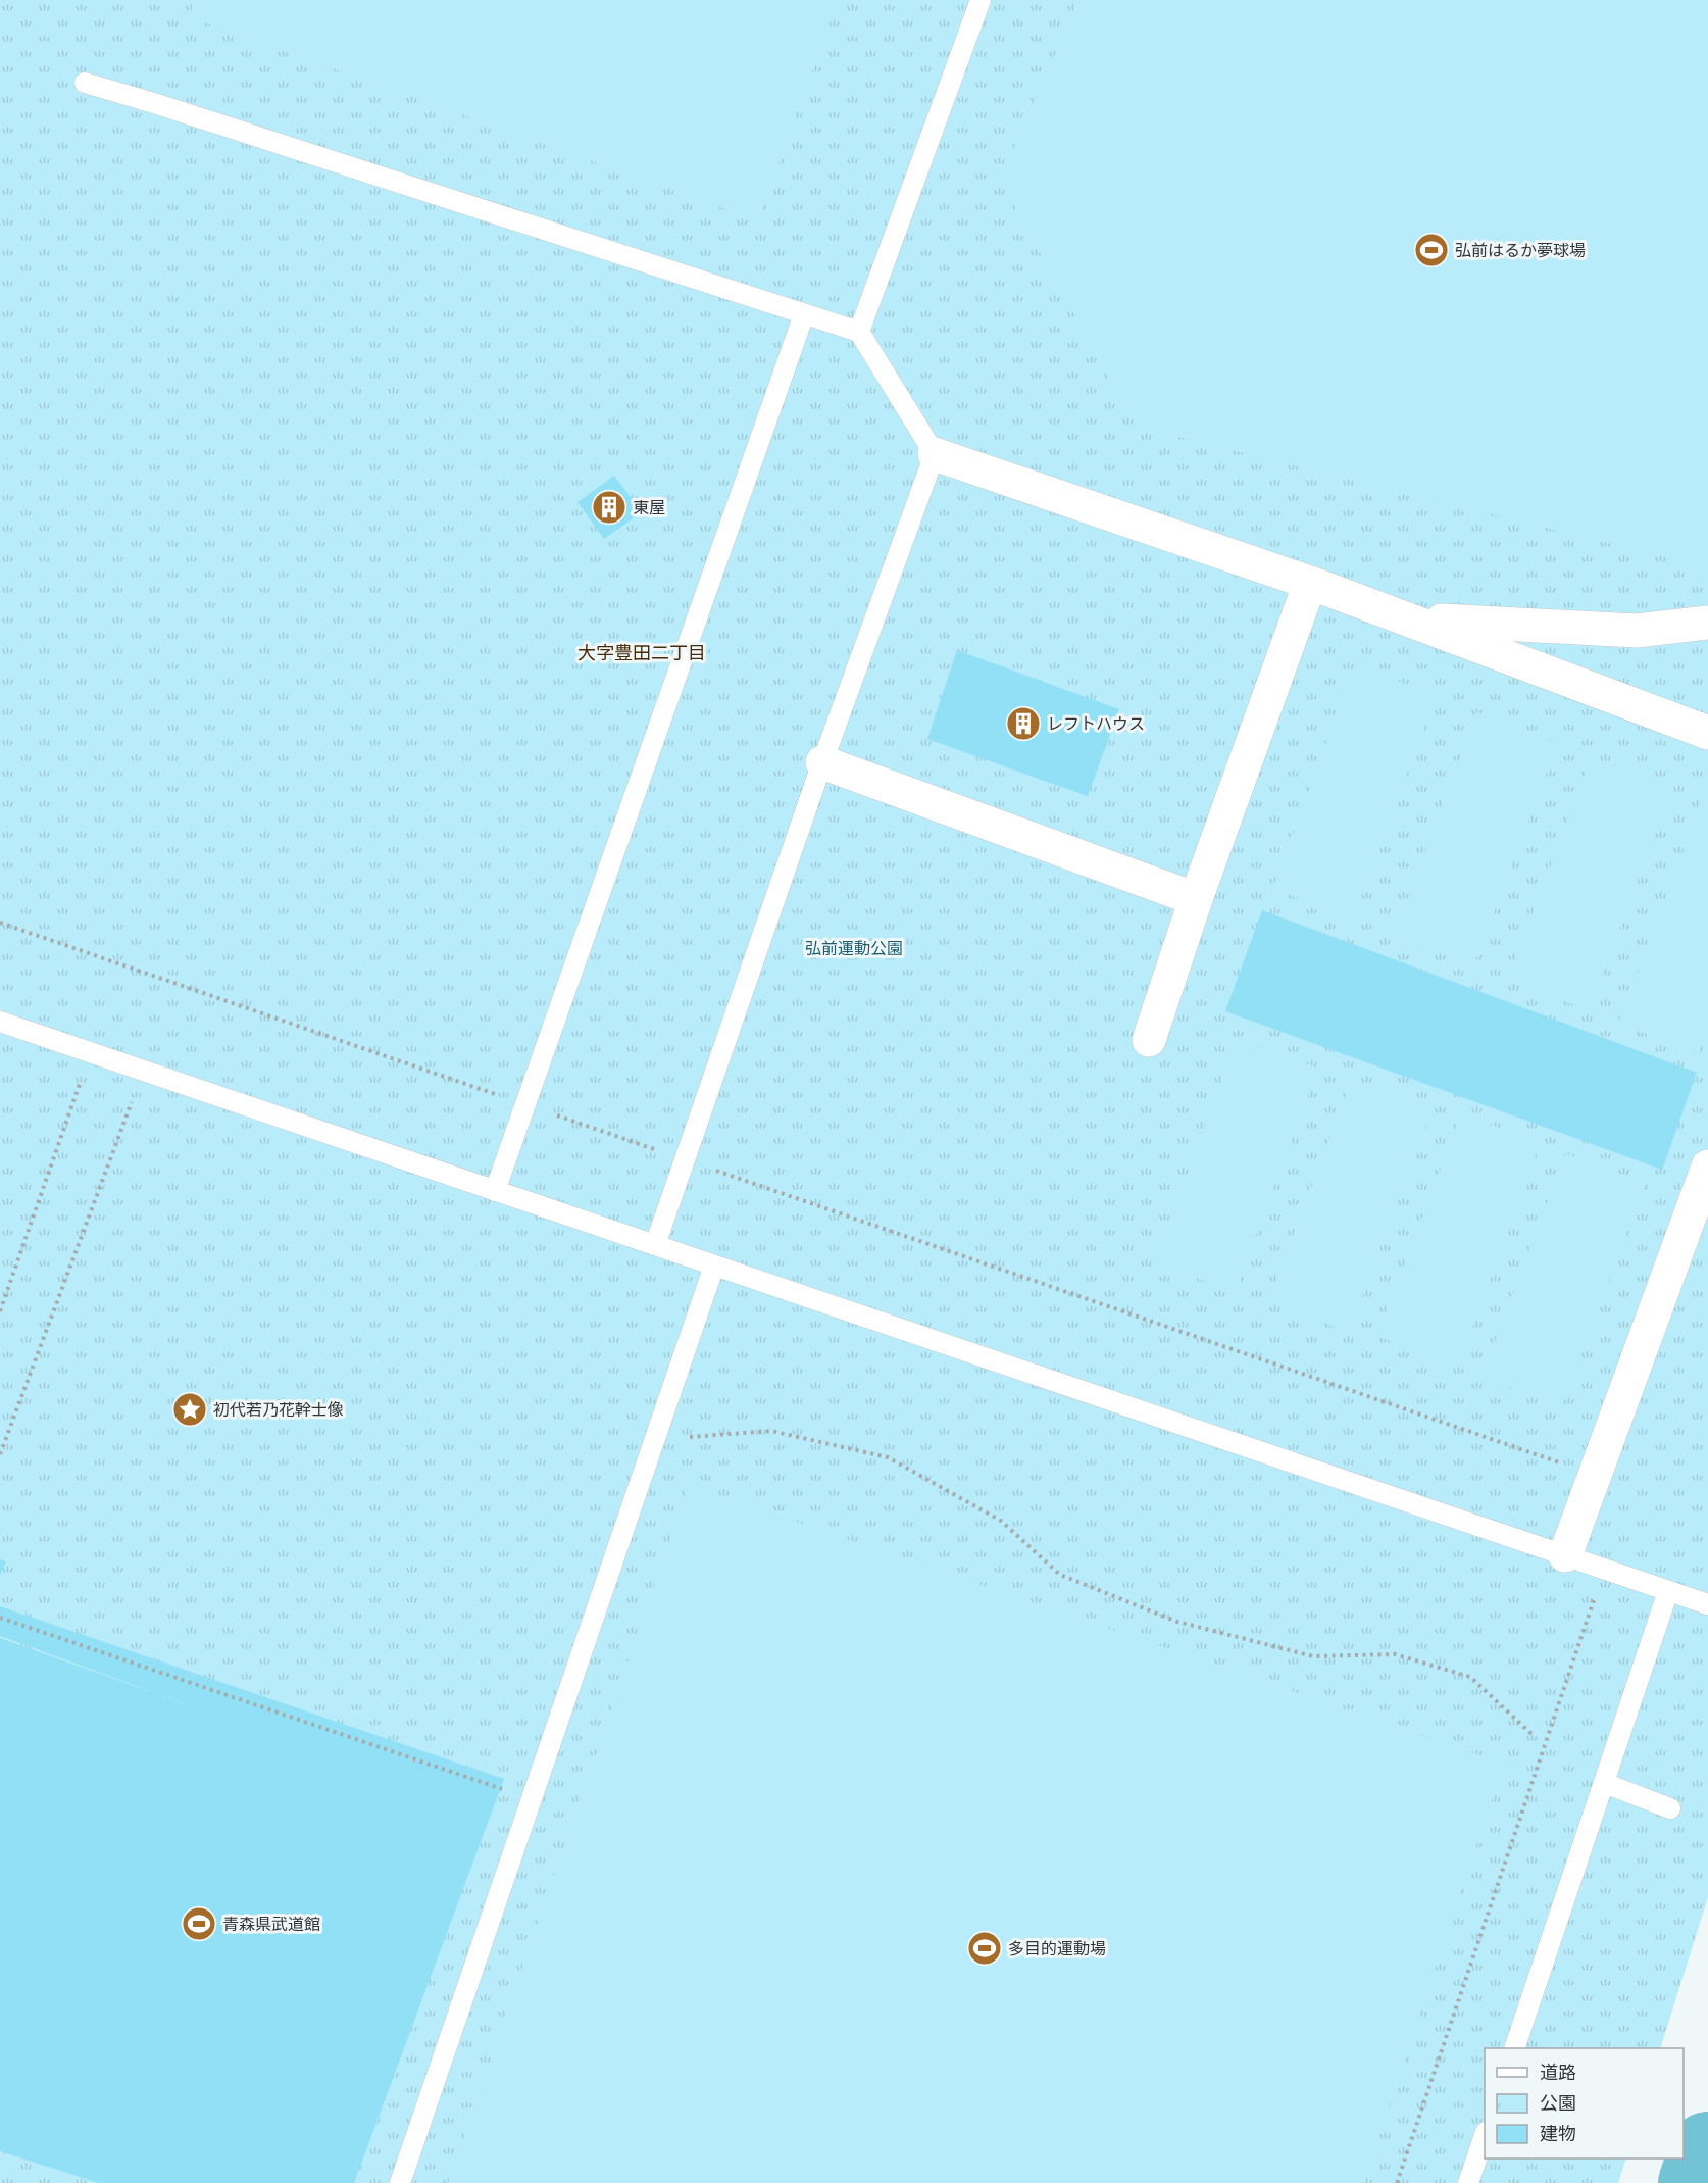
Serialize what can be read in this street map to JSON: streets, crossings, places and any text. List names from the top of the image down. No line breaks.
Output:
{"districts":["大字豊田二丁目"],"parks":["弘前運動公園"],"places":{"sports":["弘前はるか夢球場","青森県武道館","多目的運動場"],"building":["東屋","レフトハウス"],"place":["初代若乃花幹士像"]},"legend":["道路","公園","建物"]}
